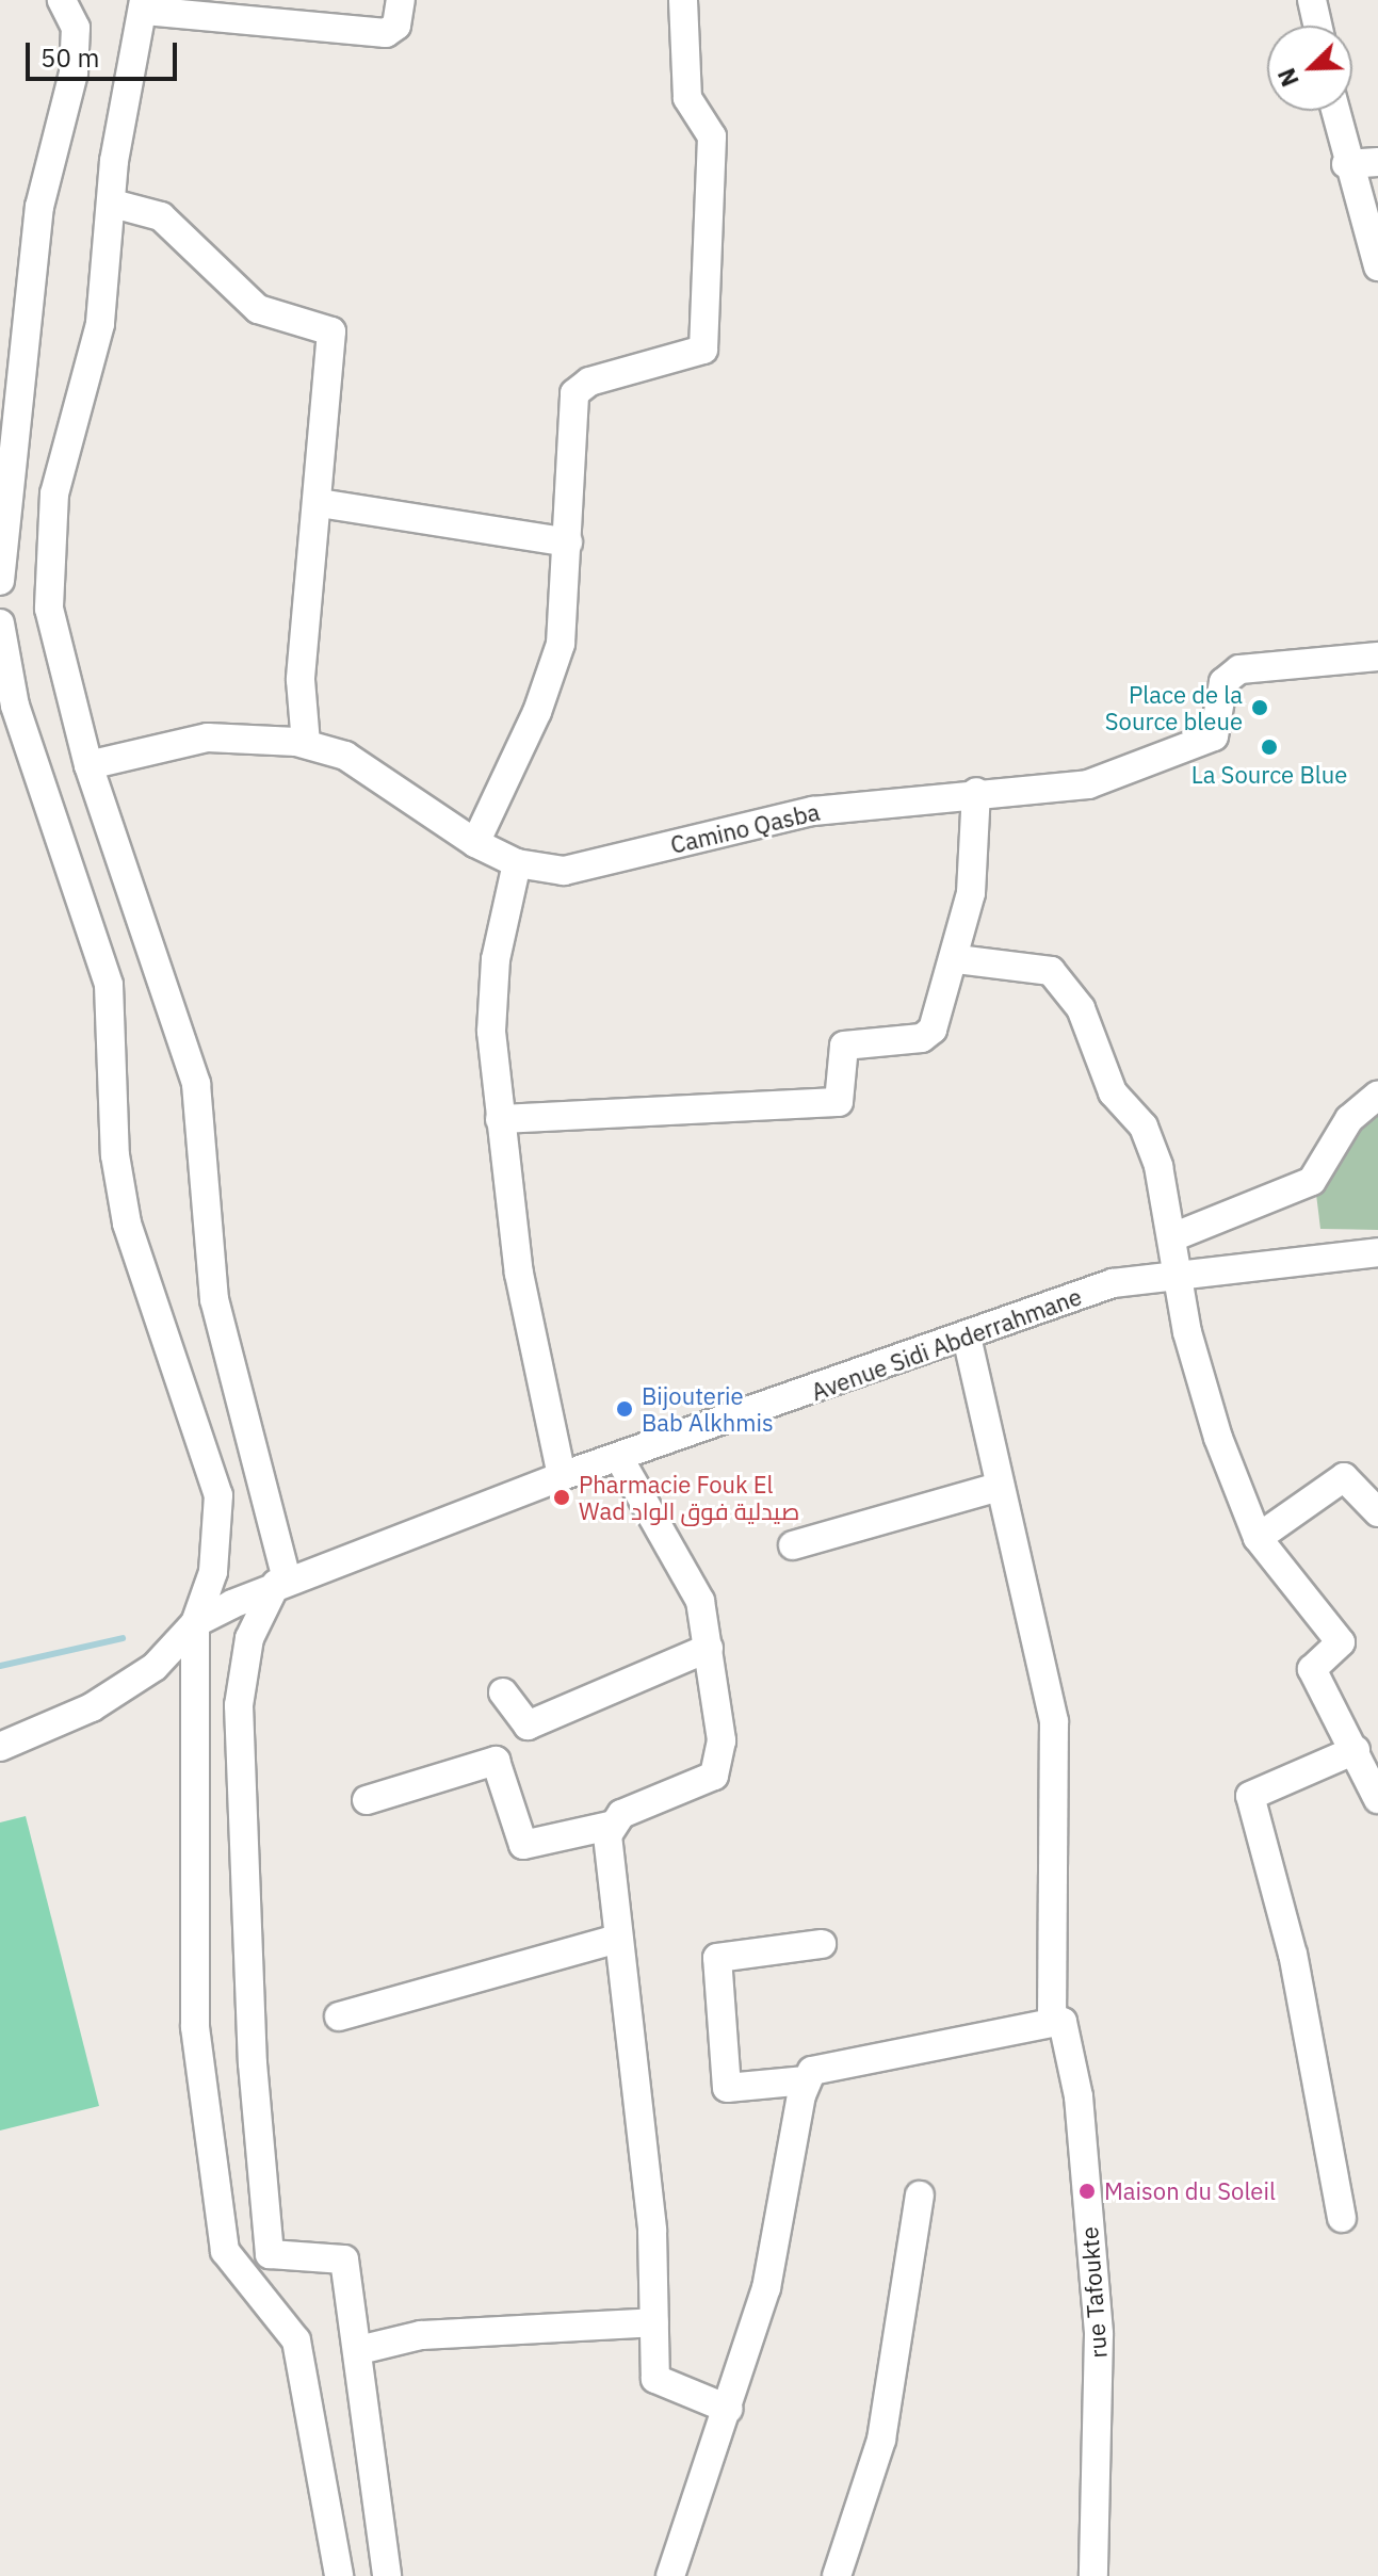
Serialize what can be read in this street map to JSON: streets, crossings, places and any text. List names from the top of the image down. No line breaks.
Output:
{"streets":{"street":["Camino Qasba","Avenue Sidi Abderrahmane","rue Tafoukte"]},"places":["Place de la Source bleue","La Source Blue","Bijouterie Bab Alkhmis","Pharmacie Fouk El Wad صيدلية فوق الواد","Maison du Soleil"],"scale_bar":"50 m","north":"bottom left"}
